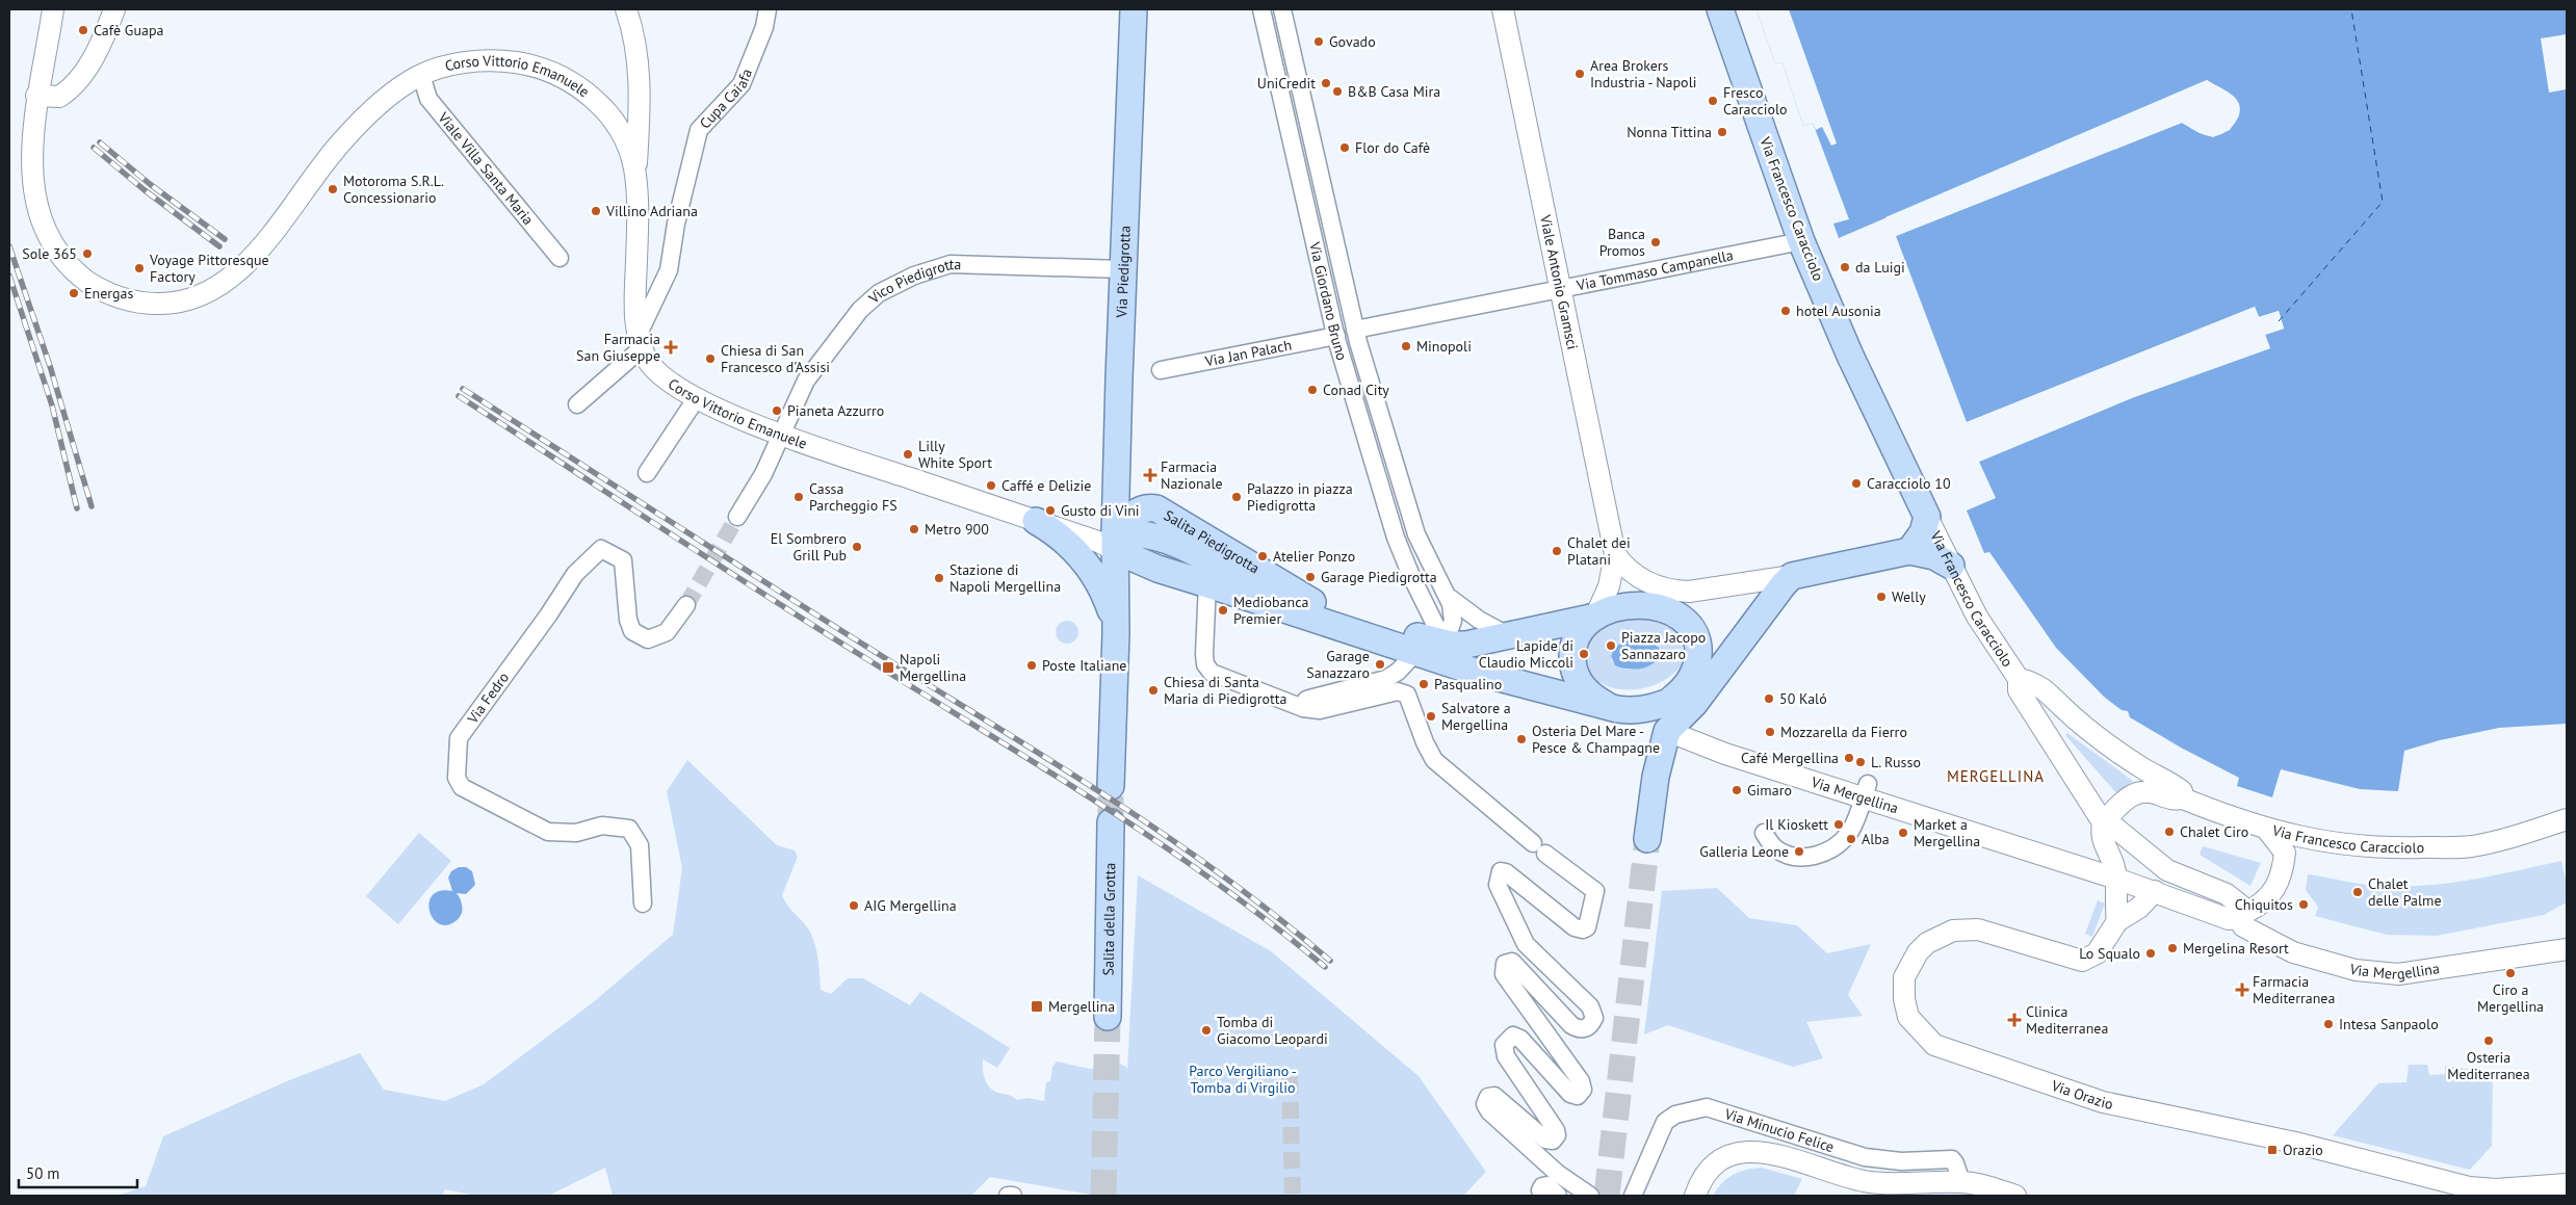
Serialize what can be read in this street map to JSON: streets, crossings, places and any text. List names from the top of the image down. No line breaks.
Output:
{"streets":{"main road":["Via Francesco Caracciolo","Via Piedigrotta","Salita Piedigrotta","Via Mergellina","Salita della Grotta"],"street":["Corso Vittorio Emanuele","Cupa Caiafa","Viale Villa Santa Maria","Via Tommaso Campanella","Viale Antonio Gramsci","Vico Piedigrotta","Via Giordano Bruno","Via Jan Palach","Via Fedro","Via Orazio","Via Minucio Felice"]},"crossings":[["Corso Vittorio Emanuele","Cupa Caiafa"],["Corso Vittorio Emanuele","Viale Villa Santa Maria"],["Corso Vittorio Emanuele","Vico Piedigrotta"],["Corso Vittorio Emanuele","Salita Piedigrotta"],["Via Francesco Caracciolo","Via Tommaso Campanella"],["Via Francesco Caracciolo","Via Mergellina"],["Via Tommaso Campanella","Viale Antonio Gramsci"],["Via Piedigrotta","Vico Piedigrotta"],["Via Piedigrotta","Salita Piedigrotta"],["Via Giordano Bruno","Via Jan Palach"],["Via Giordano Bruno","Salita Piedigrotta"],["Via Mergellina","Via Orazio"]],"districts":["MERGELLINA"],"parks":["Parco Vergiliano - Tomba di Virgilio"],"places":{"other":["Cafè Guapa","Govado","Area Brokers Industria - Napoli","UniCredit","B&B Casa Mira","Fresco Caracciolo","Nonna Tittina","Flor do Cafè","Motoroma S.R.L. Concessionario","Villino Adriana","Banca Promos","Sole 365","da Luigi","Voyage Pittoresque Factory","Energas","hotel Ausonia","Minopoli","Chiesa di San Francesco d'Assisi","Conad City","Pianeta Azzurro","Lilly White Sport","Caracciolo 10","Caffé e Delizie","Cassa Parcheggio FS","Palazzo in piazza Piedigrotta","Gusto di Vini","Metro 900","El Sombrero Grill Pub","Chalet dei Platani","Atelier Ponzo","Garage Piedigrotta","Stazione di Napoli Mergellina","Welly","Mediobanca Premier","Piazza Jacopo Sannazaro","Lapide di Claudio Miccoli","Garage Sanazzaro","Poste Italiane","Pasqualino","Chiesa di Santa Maria di Piedigrotta","50 Kaló","Salvatore a Mergellina","Mozzarella da Fierro","Osteria Del Mare - Pesce & Champagne","Café Mergellina","L. Russo","Gimaro","Il Kioskett","Chalet Ciro","Market a Mergellina","Alba","Galleria Leone","Chalet delle Palme","Chiquitos","AIG Mergellina","Mergelina Resort","Lo Squalo","Ciro a Mergellina","Intesa Sanpaolo","Tomba di Giacomo Leopardi","Osteria Mediterranea"],"health":["Farmacia San Giuseppe","Farmacia Nazionale","Farmacia Mediterranea","Clinica Mediterranea"],"transit":["Napoli Mergellina","Mergellina","Orazio"]},"scale_bar":"50 m"}
